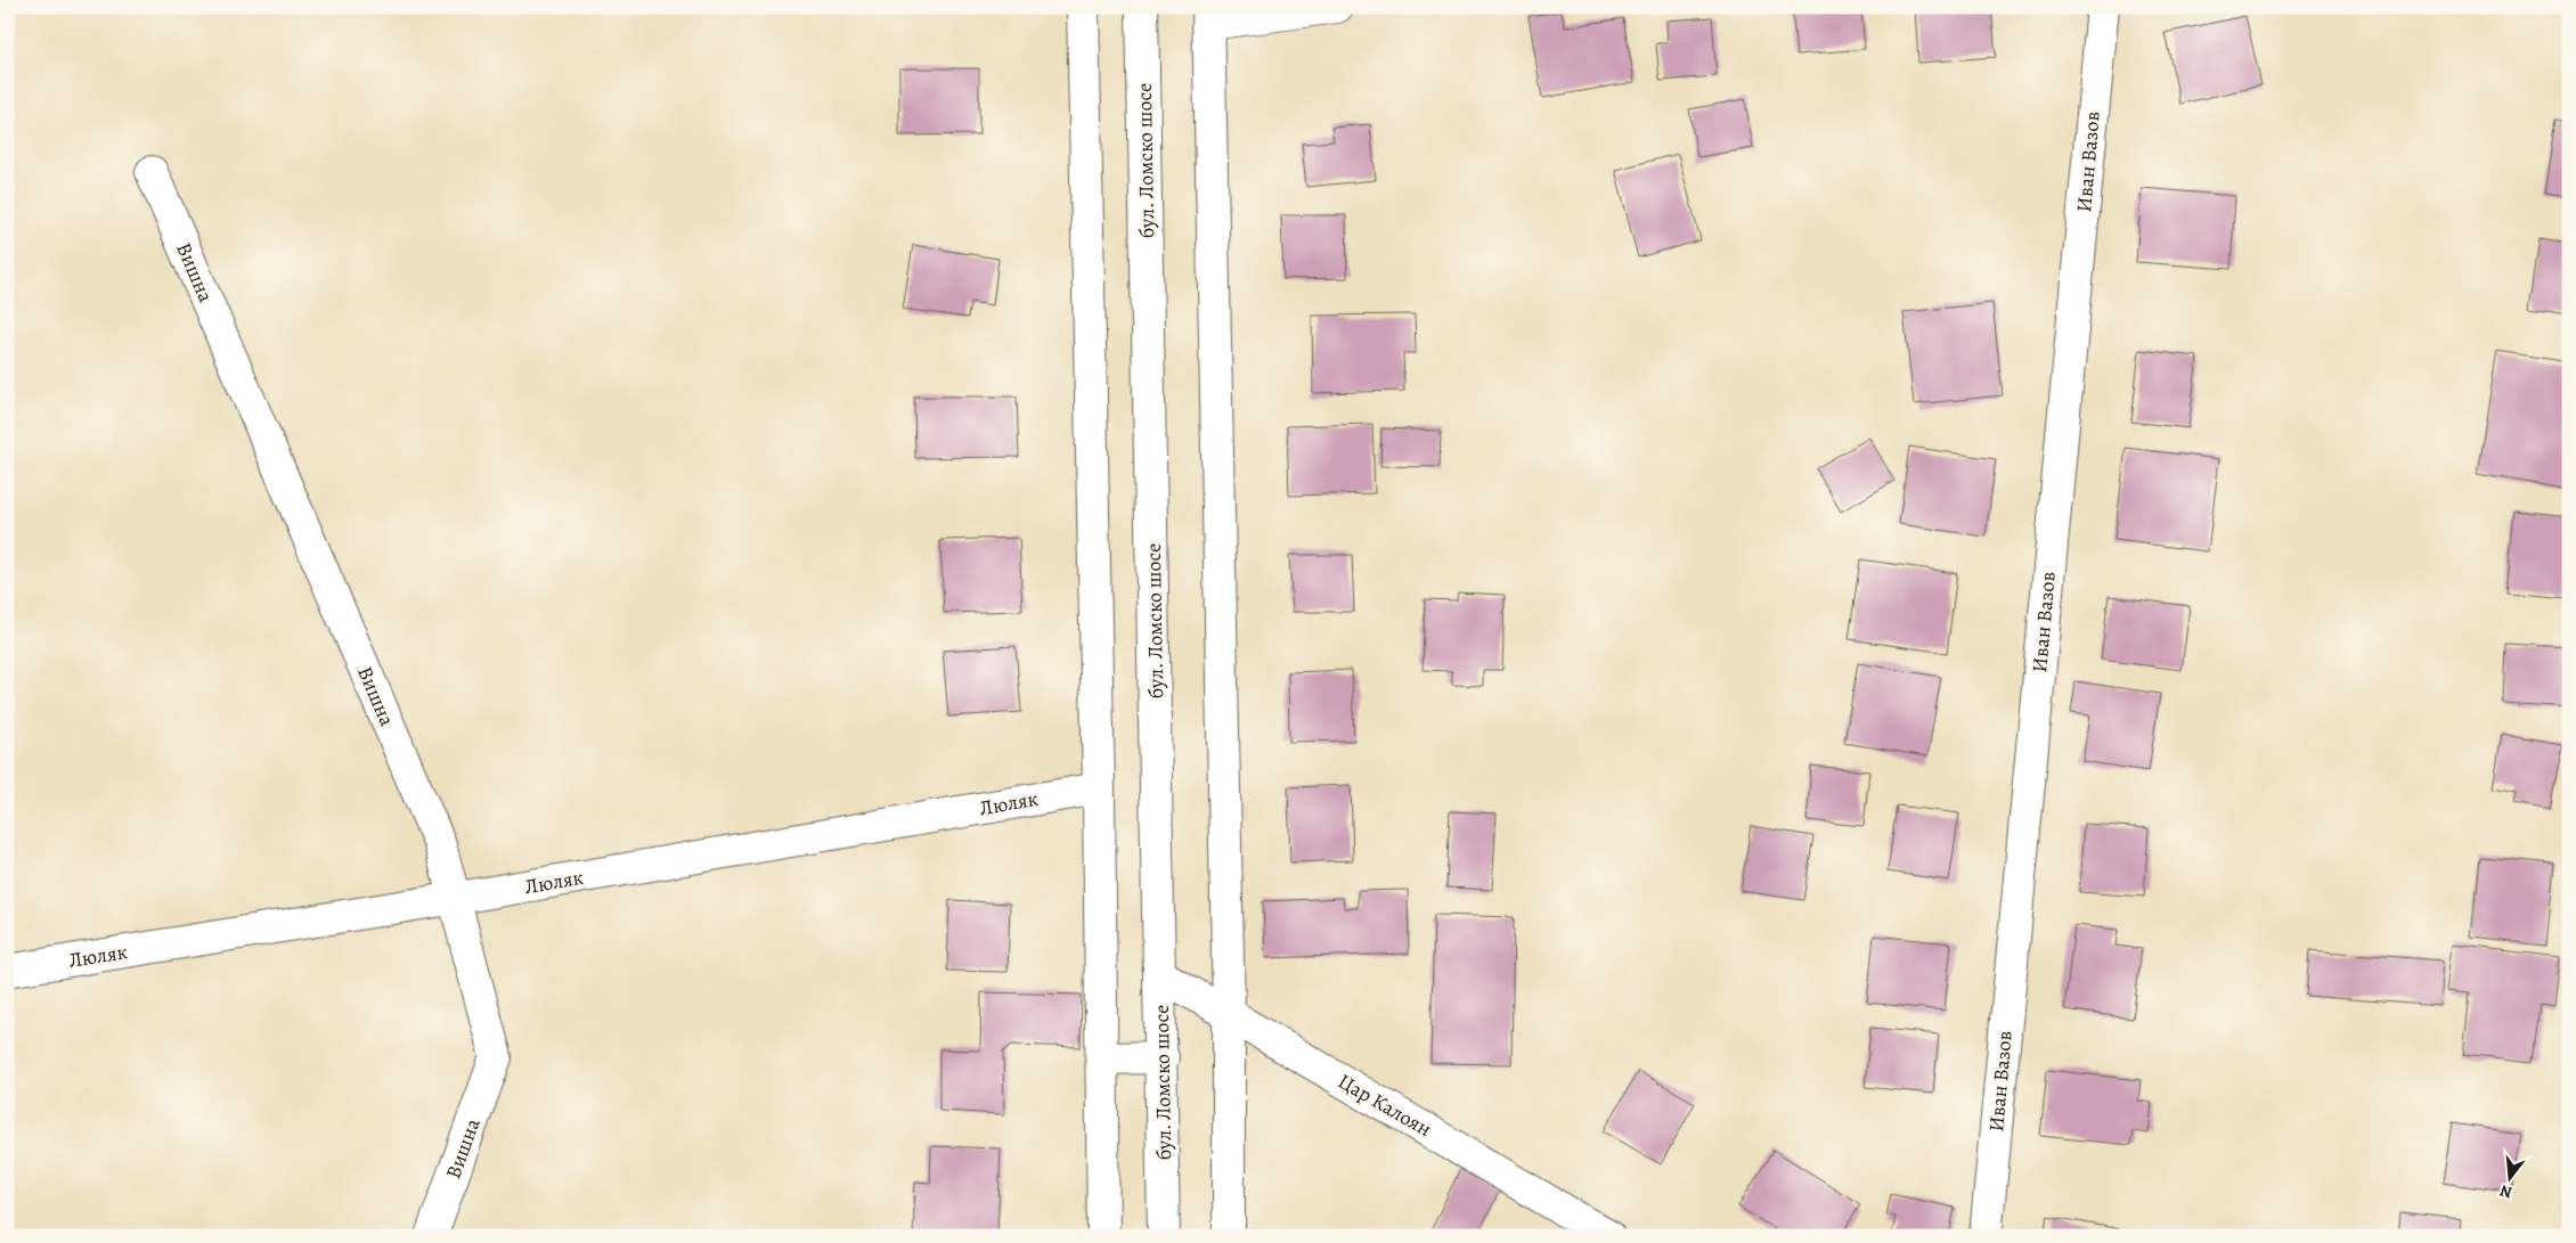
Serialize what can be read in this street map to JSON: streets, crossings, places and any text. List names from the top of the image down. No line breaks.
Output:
{"streets":{"street":["бул. Ломско шосе","Иван Вазов","Вишна","Люляк","Цар Калоян"]},"crossings":[["бул. Ломско шосе","Цар Калоян"],["Вишна","Люляк"]],"north":"bottom"}
